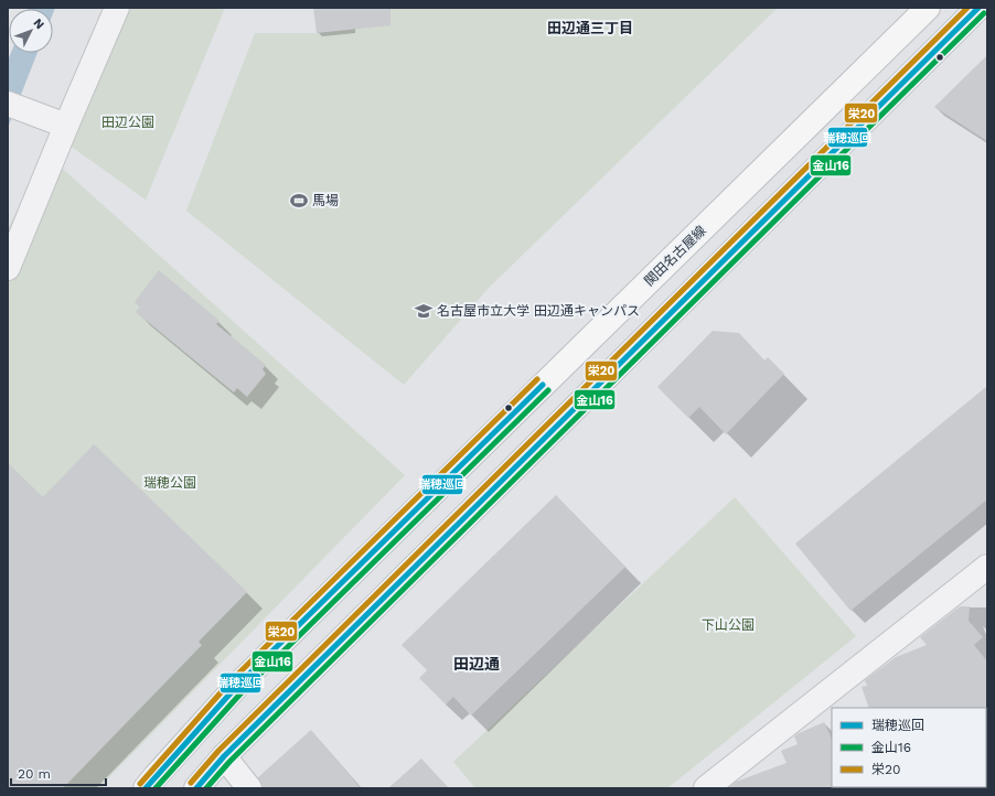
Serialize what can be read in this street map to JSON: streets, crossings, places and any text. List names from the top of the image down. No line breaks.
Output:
{"streets":{"main road":["関田名古屋線"]},"districts":["田辺通三丁目","田辺通"],"parks":["田辺公園","瑞穂公園","下山公園"],"places":{"sports":["馬場"],"school or university":["名古屋市立大学 田辺通キャンパス"]},"lines":["transit line 瑞穂巡回","transit line 栄20","transit line 金山16"],"legend":["瑞穂巡回","金山16","栄20"],"scale_bar":"20 m","north":"top right"}
